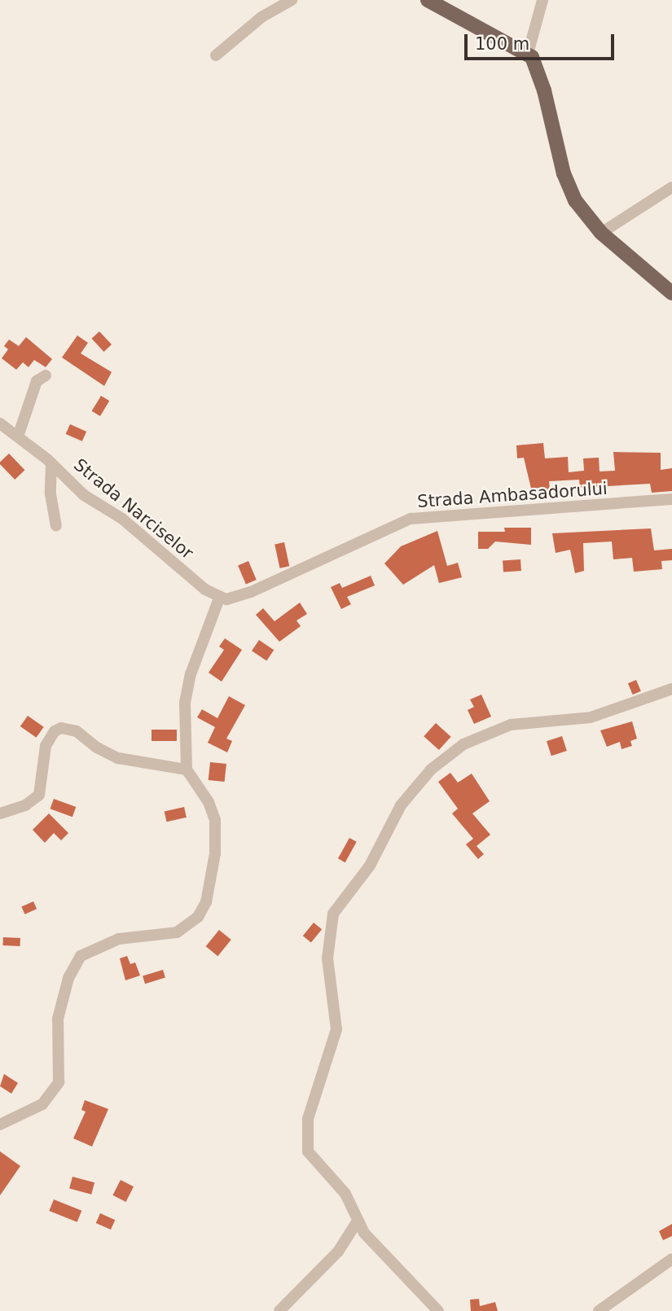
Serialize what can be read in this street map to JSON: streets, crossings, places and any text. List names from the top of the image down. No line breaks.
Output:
{"streets":{"street":["Strada Ambasadorului","Strada Narciselor"]},"crossings":[["Strada Ambasadorului","Strada Narciselor"]],"scale_bar":"100 m"}
